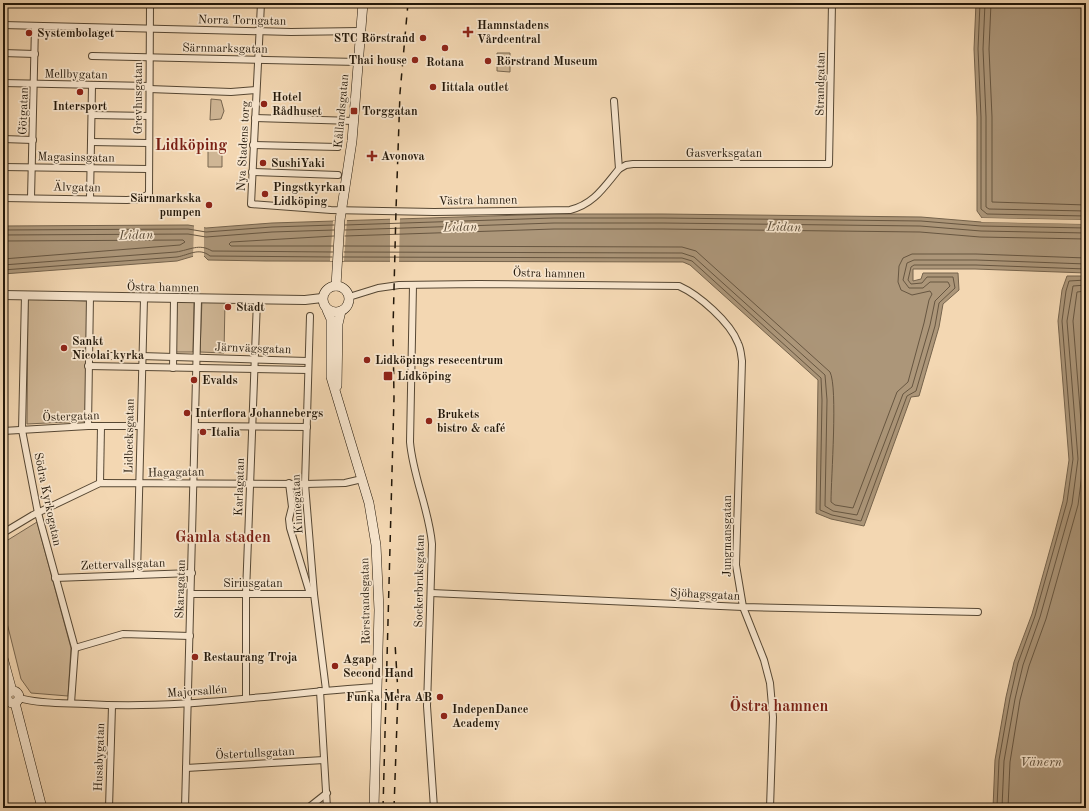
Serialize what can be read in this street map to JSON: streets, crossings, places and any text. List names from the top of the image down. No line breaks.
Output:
{"streets":{"main road":["Kållandsgatan","Rörstrandsgatan"],"street":["Norra Torngatan","Särnmarksgatan","Mellbygatan","Strandgatan","Grevhusgatan","Götgatan","Nya Stadens torg","Gasverksgatan","Magasinsgatan","Älvgatan","Västra hamnen","Östra hamnen","Järnvägsgatan","Östergatan","Lidbecksgatan","Hagagatan","Karlagatan","Södra Kyrkogatan","Kinnegatan","Jungmansgatan","Zettervallsgatan","Sockerbruksgatan","Siriusgatan","Skaragatan","Sjöhagsgatan","Majorsallén","Östertullsgatan","Husabygatan"]},"crossings":[["Norra Torngatan","Grevhusgatan"],["Norra Torngatan","Götgatan"],["Norra Torngatan","Kållandsgatan"],["Norra Torngatan","Nya Stadens torg"],["Särnmarksgatan","Grevhusgatan"],["Särnmarksgatan","Kållandsgatan"],["Särnmarksgatan","Nya Stadens torg"],["Mellbygatan","Grevhusgatan"],["Mellbygatan","Götgatan"],["Mellbygatan","Nya Stadens torg"],["Strandgatan","Gasverksgatan"],["Grevhusgatan","Magasinsgatan"],["Grevhusgatan","Älvgatan"],["Götgatan","Magasinsgatan"],["Götgatan","Älvgatan"],["Kållandsgatan","Västra hamnen"],["Kållandsgatan","Östra hamnen"],["Kållandsgatan","Rörstrandsgatan"],["Nya Stadens torg","Västra hamnen"],["Gasverksgatan","Västra hamnen"],["Östra hamnen","Lidbecksgatan"],["Östra hamnen","Karlagatan"],["Östra hamnen","Södra Kyrkogatan"],["Östra hamnen","Jungmansgatan"],["Östra hamnen","Sockerbruksgatan"],["Östra hamnen","Skaragatan"],["Östra hamnen","Rörstrandsgatan"],["Järnvägsgatan","Lidbecksgatan"],["Järnvägsgatan","Karlagatan"],["Järnvägsgatan","Kinnegatan"],["Järnvägsgatan","Skaragatan"],["Östergatan","Lidbecksgatan"],["Östergatan","Södra Kyrkogatan"],["Lidbecksgatan","Hagagatan"],["Lidbecksgatan","Zettervallsgatan"],["Hagagatan","Karlagatan"],["Hagagatan","Södra Kyrkogatan"],["Hagagatan","Kinnegatan"],["Hagagatan","Skaragatan"],["Hagagatan","Rörstrandsgatan"],["Karlagatan","Siriusgatan"],["Karlagatan","Majorsallén"],["Södra Kyrkogatan","Zettervallsgatan"],["Södra Kyrkogatan","Majorsallén"],["Kinnegatan","Siriusgatan"],["Kinnegatan","Majorsallén"],["Kinnegatan","Östertullsgatan"],["Jungmansgatan","Sjöhagsgatan"],["Zettervallsgatan","Skaragatan"],["Sockerbruksgatan","Sjöhagsgatan"],["Siriusgatan","Skaragatan"],["Skaragatan","Majorsallén"],["Skaragatan","Östertullsgatan"],["Rörstrandsgatan","Majorsallén"],["Majorsallén","Husabygatan"]],"districts":["Lidköping","Gamla staden","Östra hamnen"],"water":["Lidan","Vänern"],"places":{"health":["Hamnstadens Vårdcentral","Avonova"],"other":["Systembolaget","STC Rörstrand","Rotana","Thai house","Rörstrand Museum","Iittala outlet","Intersport","Hotel Rådhuset","SushiYaki","Pingstkyrkan Lidköping","Särnmarkska pumpen","Stadt","Sankt Nicolai kyrka","Lidköpings resecentrum","Evalds","Interflora Johannebergs","Brukets bistro & café","Italia","Restaurang Troja","Agape Second Hand","Funka Mera AB","IndepenDance Academy"],"transit":["Torggatan","Lidköping"]}}
